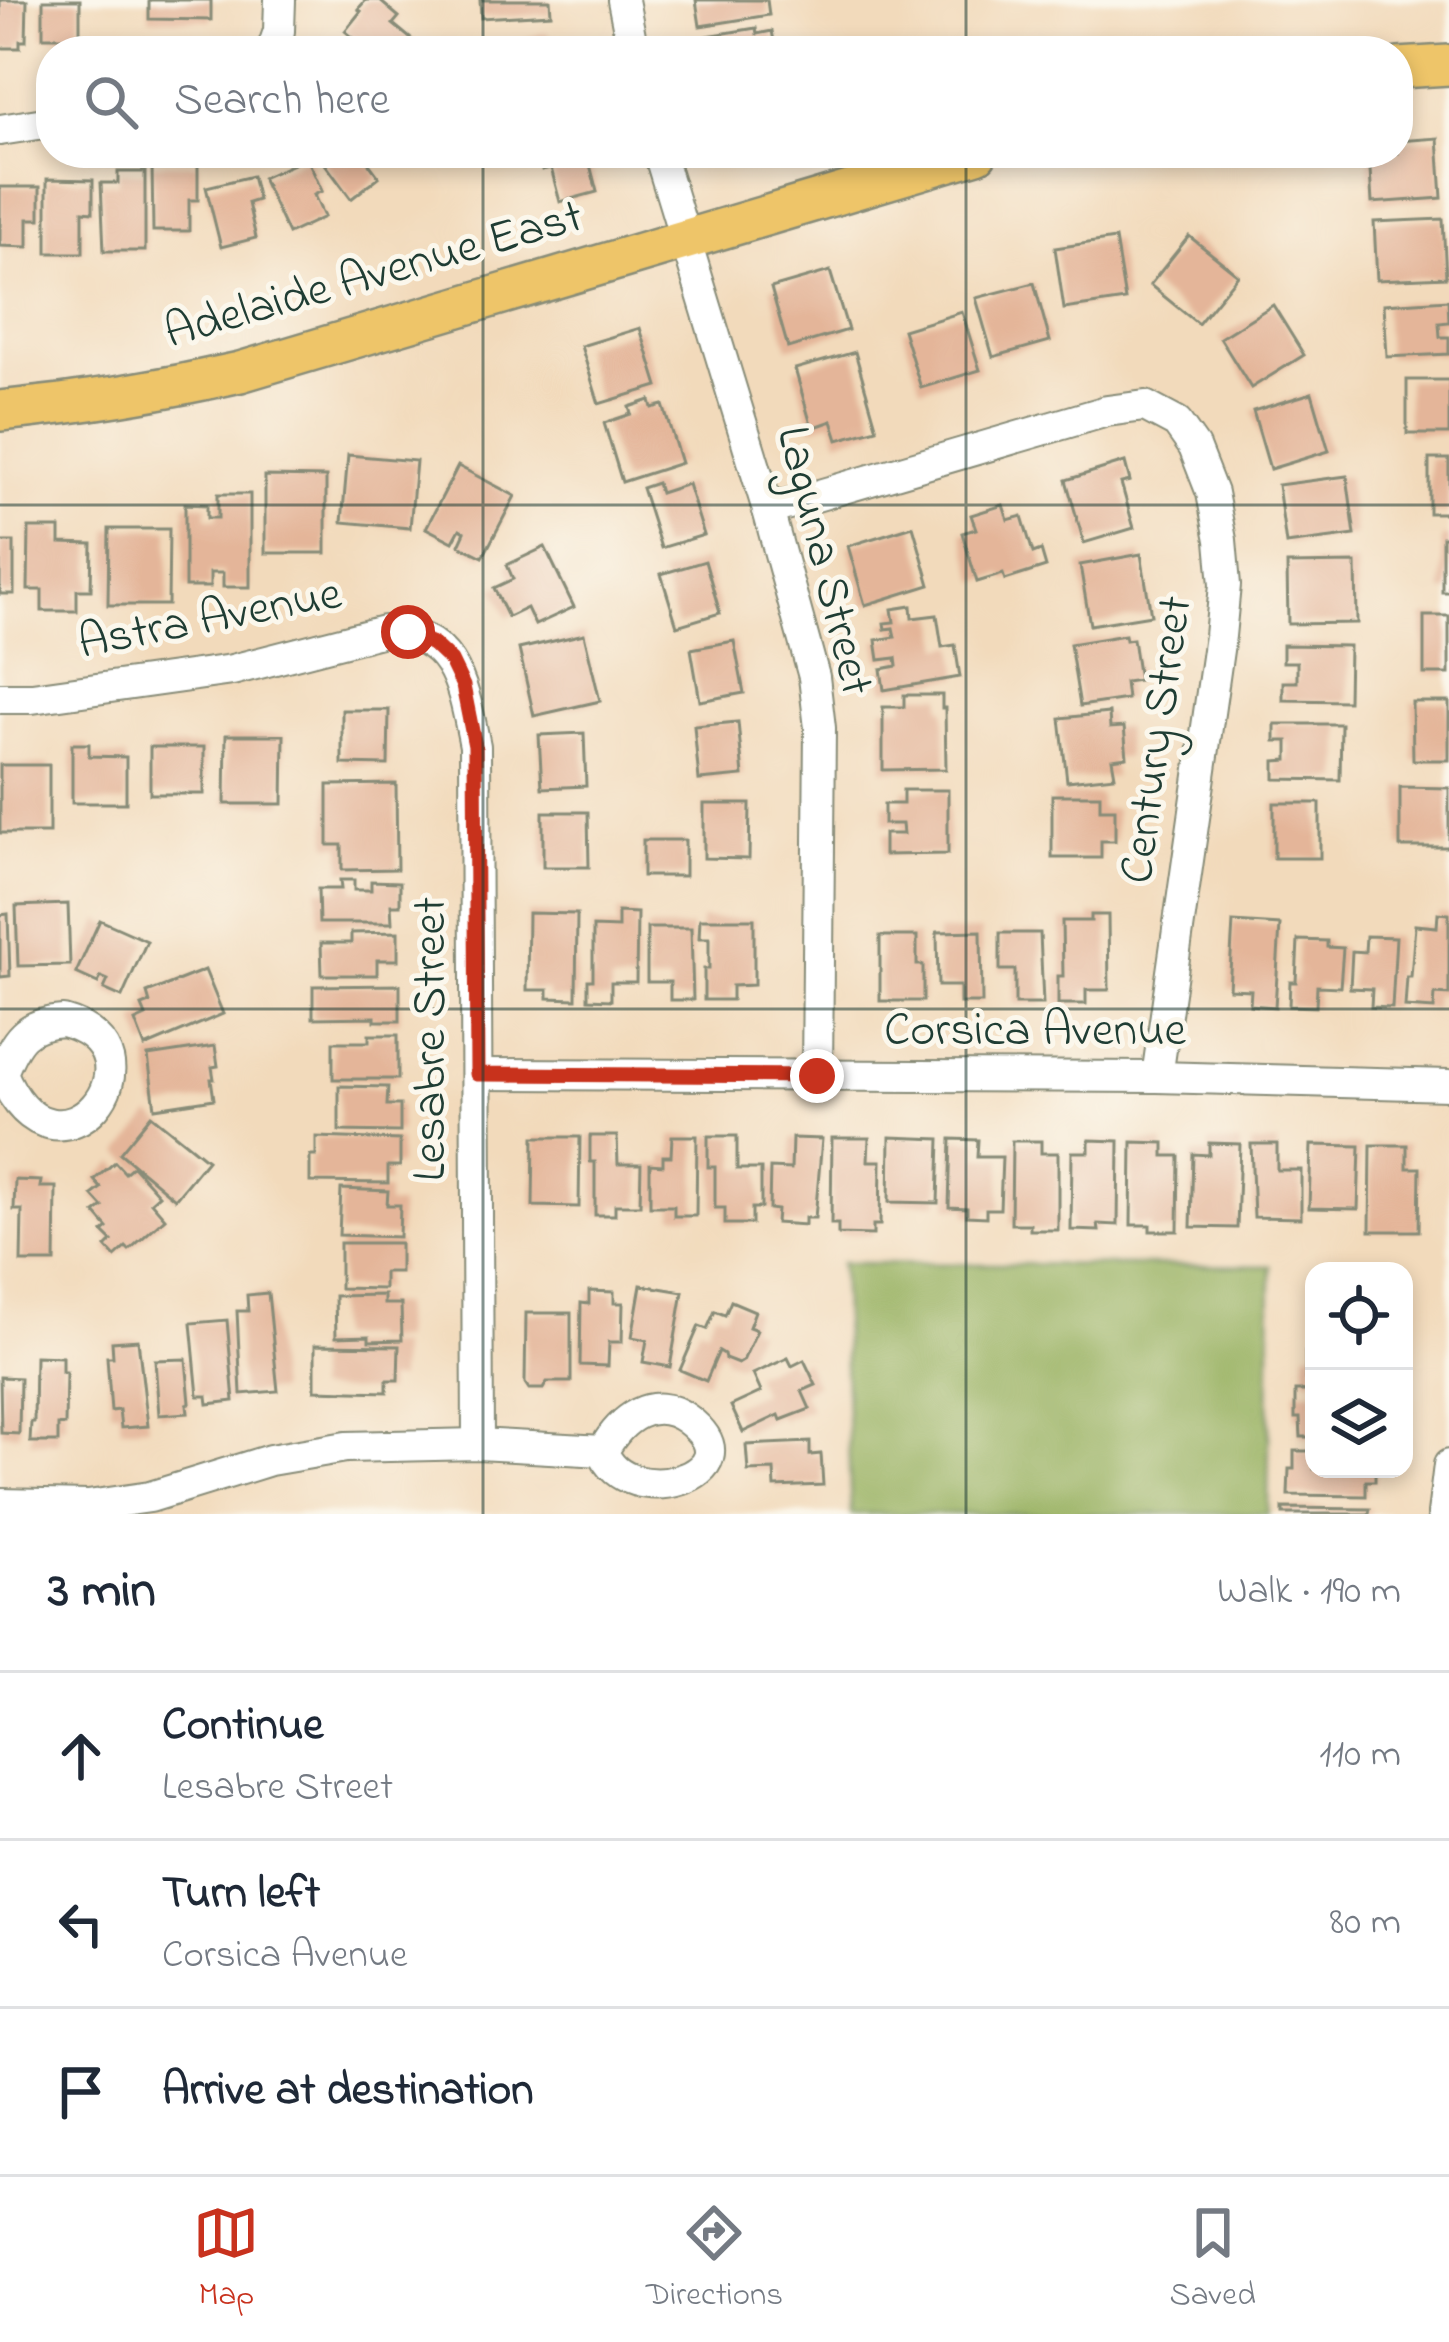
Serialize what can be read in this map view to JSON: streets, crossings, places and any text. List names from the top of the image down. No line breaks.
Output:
{"streets":{"main road":["Adelaide Avenue East"],"street":["Laguna Street","Astra Avenue","Century Street","Corsica Avenue","Lesabre Street"]},"crossings":[["Adelaide Avenue East","Laguna Street"],["Laguna Street","Century Street"],["Laguna Street","Corsica Avenue"],["Astra Avenue","Lesabre Street"],["Century Street","Corsica Avenue"],["Corsica Avenue","Lesabre Street"]],"page":{"search":"Search here","heading":["3 min","Walk · 190 m"],"list":[["Continue","Lesabre Street","110 m"],["Turn left","Corsica Avenue","80 m"],"Arrive at destination"],"nav":["Map","Directions","Saved"]}}
